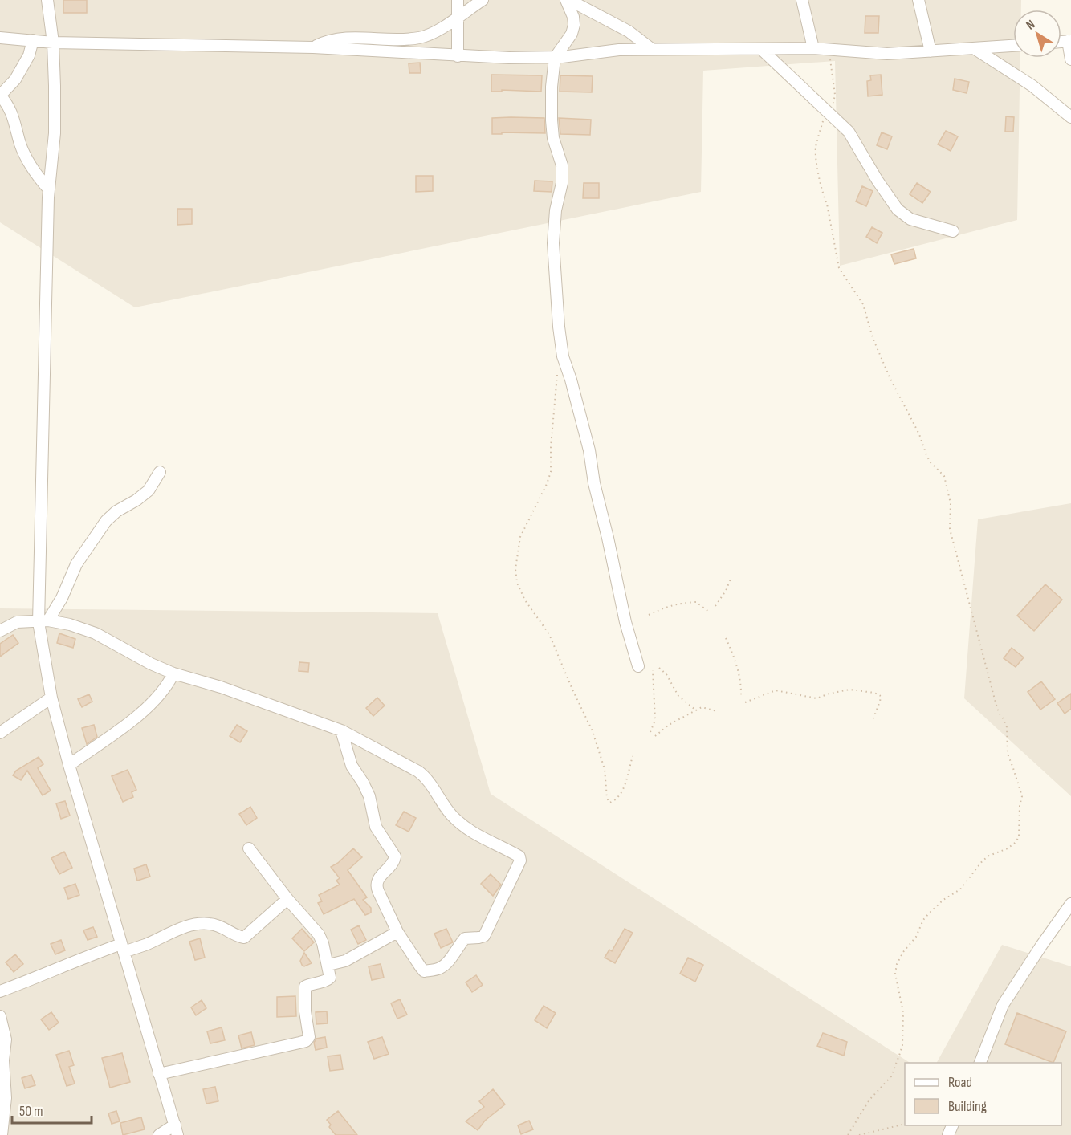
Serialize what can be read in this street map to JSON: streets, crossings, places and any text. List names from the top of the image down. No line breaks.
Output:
{"legend":["Road","Building"],"scale_bar":"50 m","north":"top left"}
